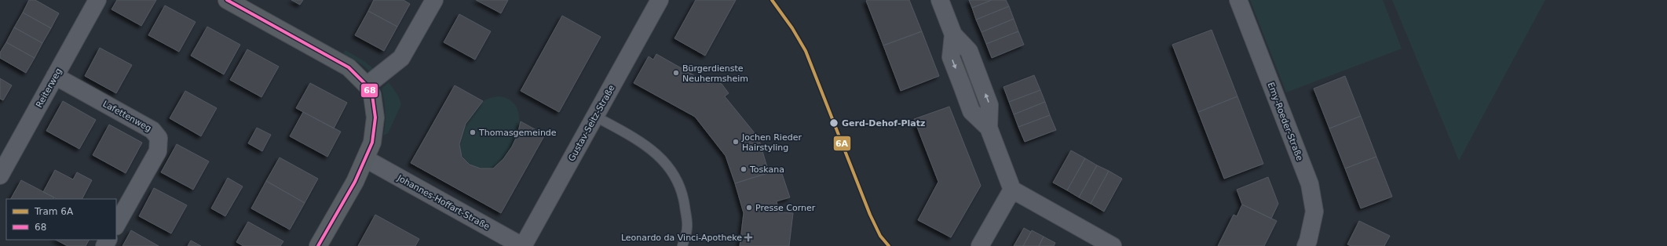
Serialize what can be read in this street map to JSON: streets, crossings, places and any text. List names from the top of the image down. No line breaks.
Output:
{"streets":{"street":["Reiterweg","Lafettenweg","Emy-Roeder-Straße","Gustav-Seitz-Straße","Johannes-Hoffart-Straße"]},"crossings":[["Reiterweg","Lafettenweg"],["Gustav-Seitz-Straße","Johannes-Hoffart-Straße"]],"places":{"other":["Bürgerdienste Neuhermsheim","Gerd-Dehof-Platz","Thomasgemeinde","Jochen Rieder Hairstyling","Toskana","Presse Corner"],"health":["Leonardo da Vinci-Apotheke"]},"lines":["tram line 6A","transit line 68"],"legend":["Tram 6A","68"]}
